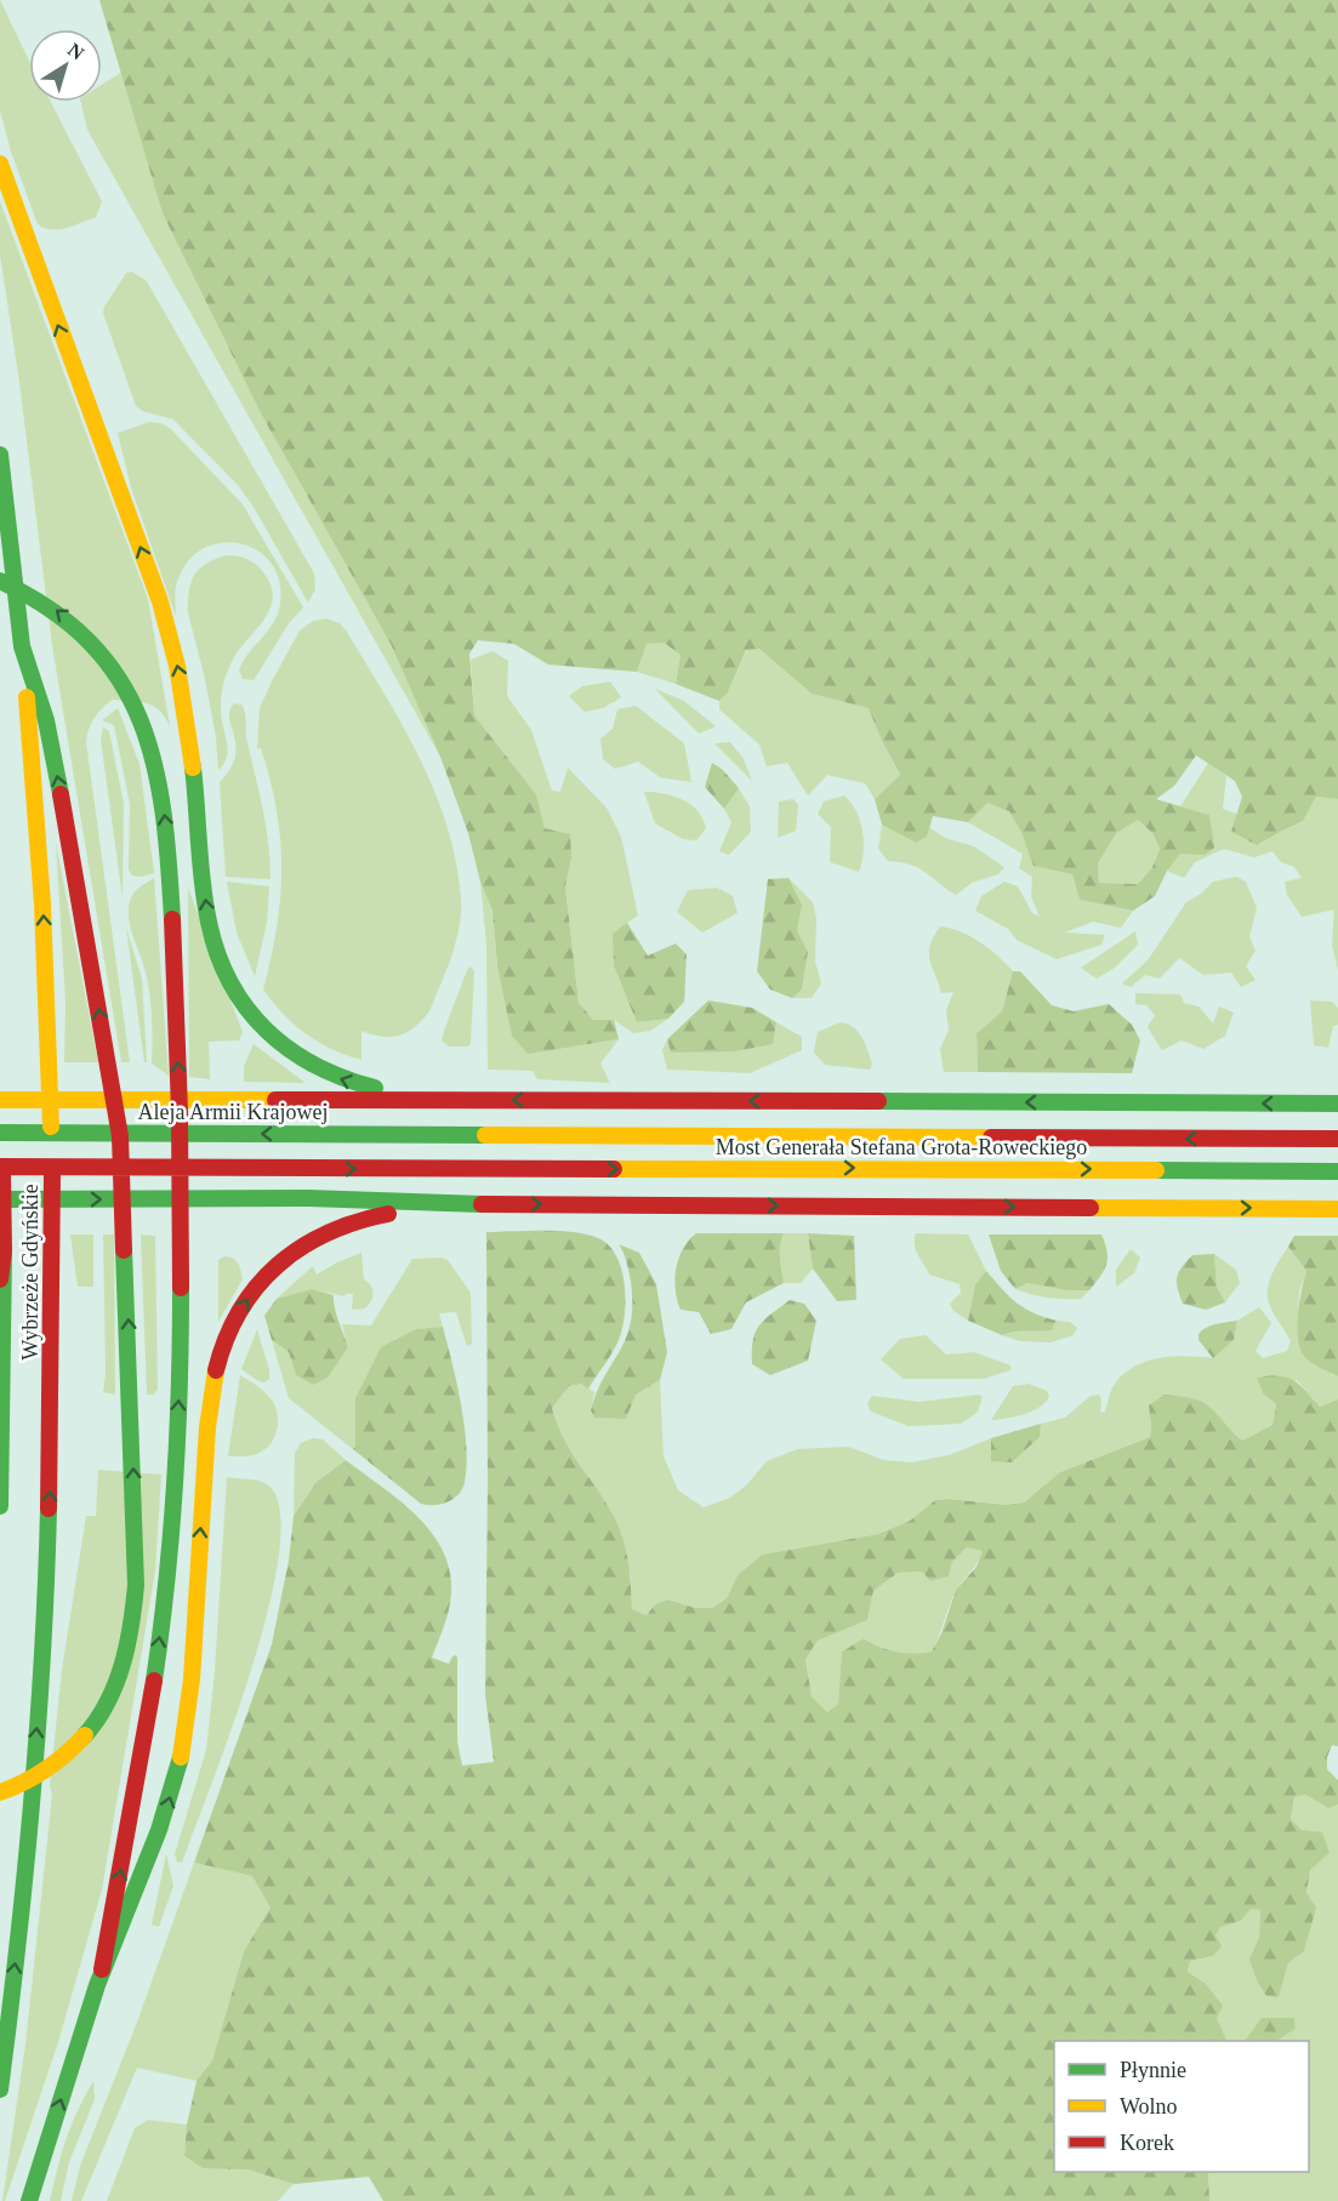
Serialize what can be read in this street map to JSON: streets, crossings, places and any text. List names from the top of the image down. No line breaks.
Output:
{"streets":{"main road":["Aleja Armii Krajowej","Most Generała Stefana Grota-Roweckiego","Wybrzeże Gdyńskie"]},"crossings":[["Aleja Armii Krajowej","Most Generała Stefana Grota-Roweckiego"]],"legend":["Płynnie","Wolno","Korek"],"north":"top right"}
